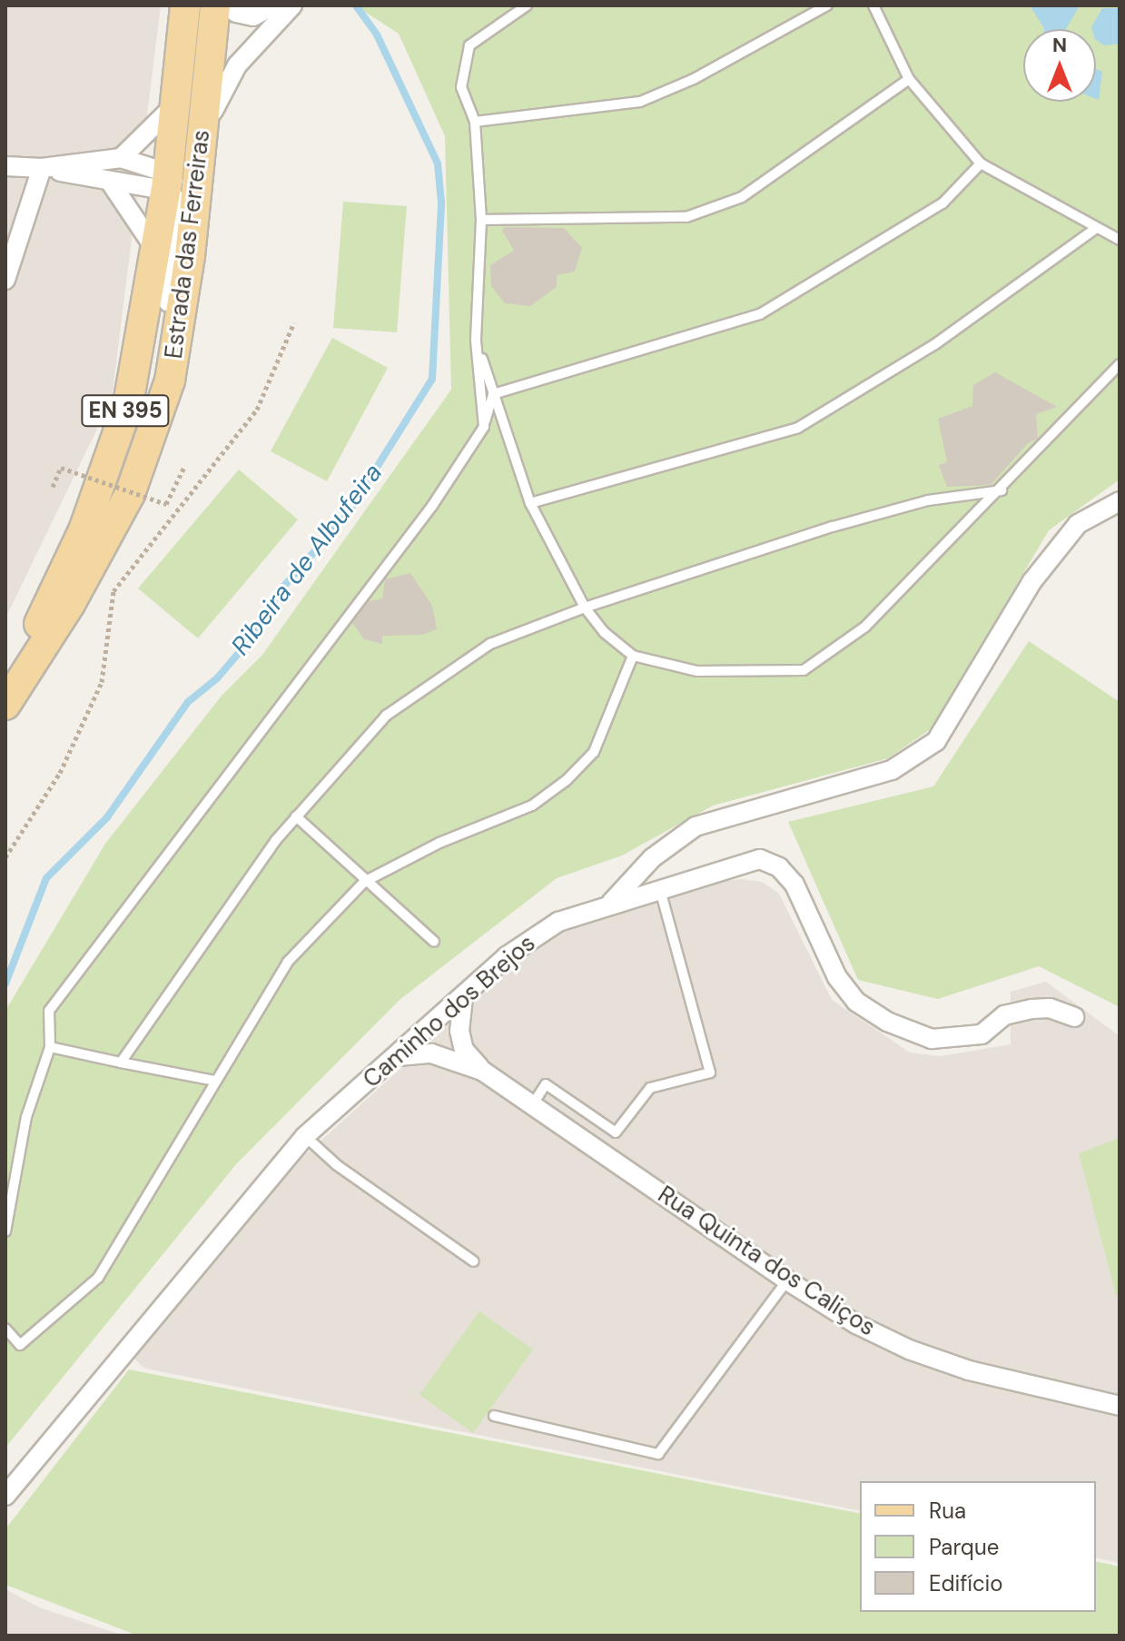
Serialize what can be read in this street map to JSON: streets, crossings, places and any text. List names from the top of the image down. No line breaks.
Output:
{"streets":{"main road":["Estrada das Ferreiras","EN 395"],"street":["Caminho dos Brejos","Rua Quinta dos Caliços"]},"water":["Ribeira de Albufeira"],"legend":["Rua","Parque","Edifício"],"north":"top"}
